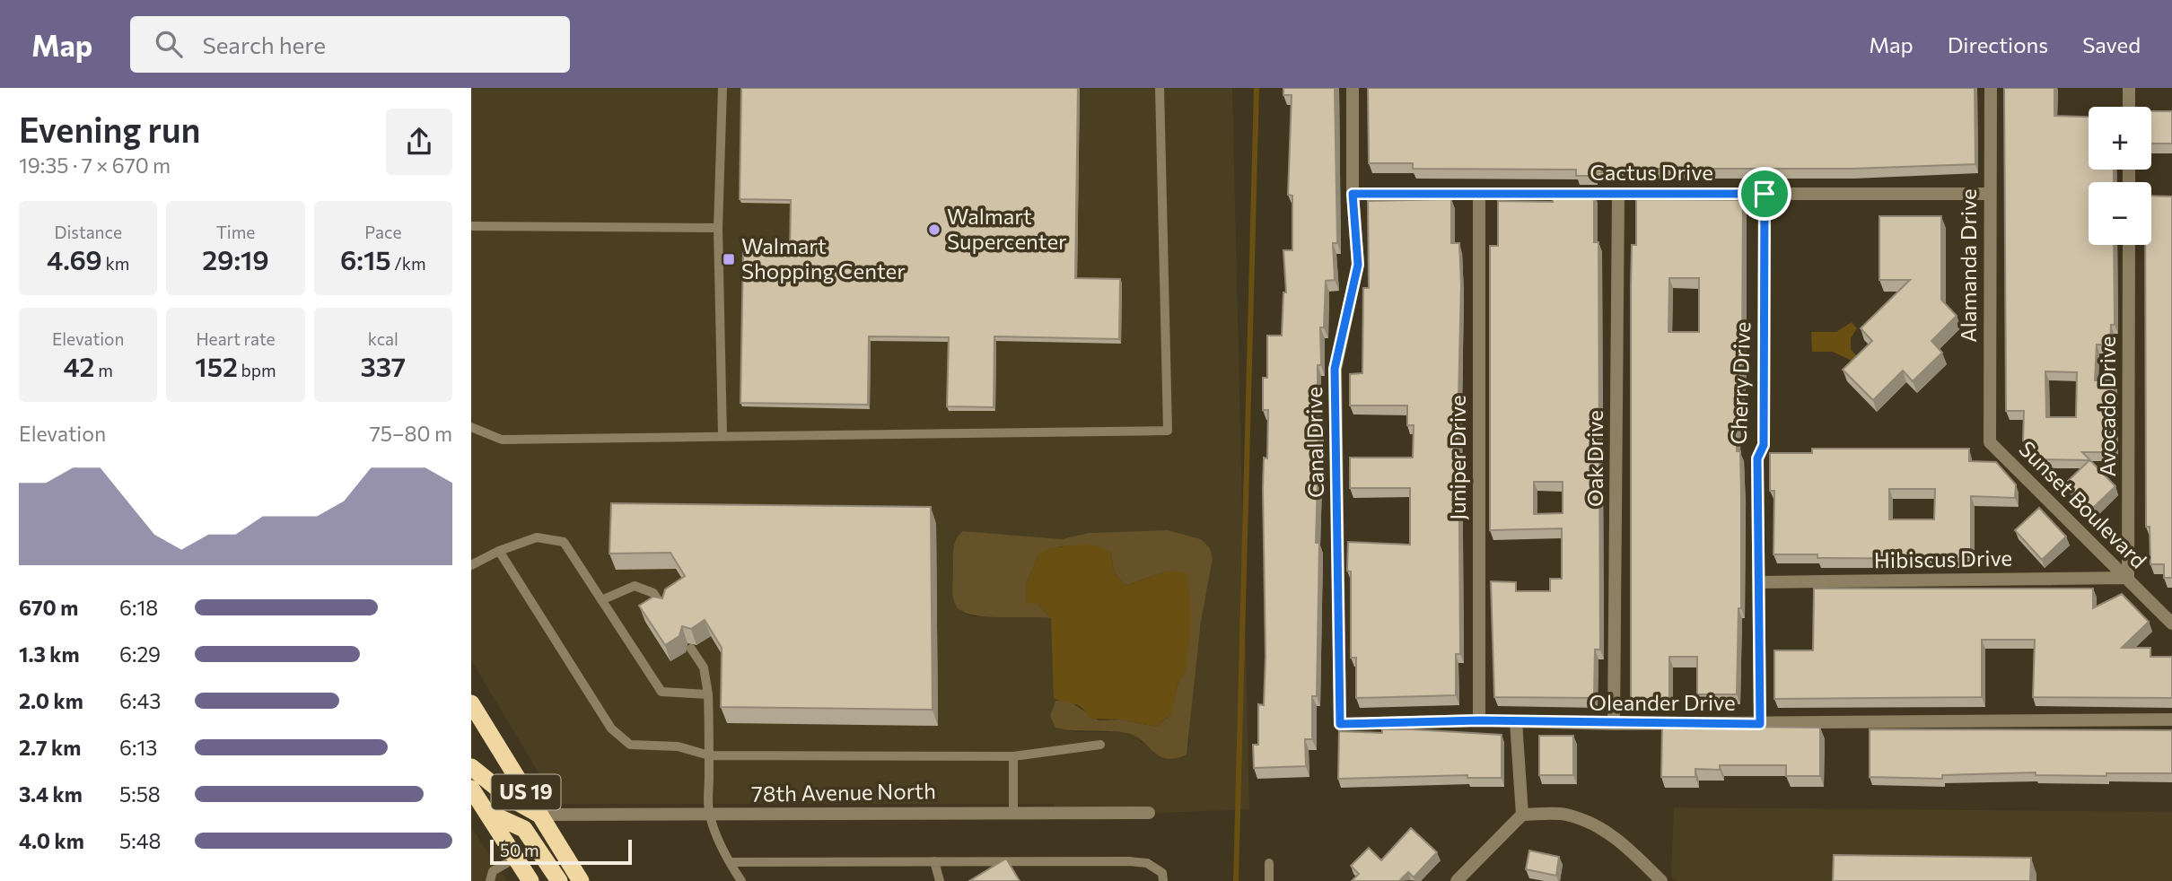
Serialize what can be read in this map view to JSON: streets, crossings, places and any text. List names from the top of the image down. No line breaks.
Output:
{"streets":{"highway":["US 19"],"street":["Cactus Drive","Alamanda Drive","Cherry Drive","Avocado Drive","Canal Drive","Juniper Drive","Oak Drive","Sunset Boulevard","Hibiscus Drive","Oleander Drive","78th Avenue North"]},"crossings":[["Cactus Drive","Alamanda Drive"],["Cactus Drive","Cherry Drive"],["Cactus Drive","Canal Drive"],["Cactus Drive","Juniper Drive"],["Cactus Drive","Oak Drive"],["Alamanda Drive","Sunset Boulevard"],["Cherry Drive","Hibiscus Drive"],["Cherry Drive","Oleander Drive"],["Avocado Drive","Sunset Boulevard"],["Avocado Drive","Hibiscus Drive"],["Canal Drive","Oleander Drive"],["Juniper Drive","Oleander Drive"],["Oak Drive","Oleander Drive"],["Sunset Boulevard","Hibiscus Drive"],["US 19","78th Avenue North"]],"places":{"other":["Walmart Supercenter"],"transit":["Walmart Shopping Center"]},"scale_bar":"50 m","page":{"header":"Map","search":"Search here","nav":["Map","Directions","Saved"],"heading":["Evening run","19:35 · 7 × 670 m"],"map_buttons":["+","−"],"stats":[["Distance","4.69 km"],["Time","29:19"],["Pace","6:15 /km"],["Elevation","42 m"],["Heart rate","152 bpm"],["kcal","337"]],"chart":["Elevation","75–80 m"],"list":[{"name":"670 m","note":"6:18"},{"name":"1.3 km","note":"6:29"},{"name":"2.0 km","note":"6:43"},{"name":"2.7 km","note":"6:13"},{"name":"3.4 km","note":"5:58"},{"name":"4.0 km","note":"5:48"}],"scale":"50 m"}}
